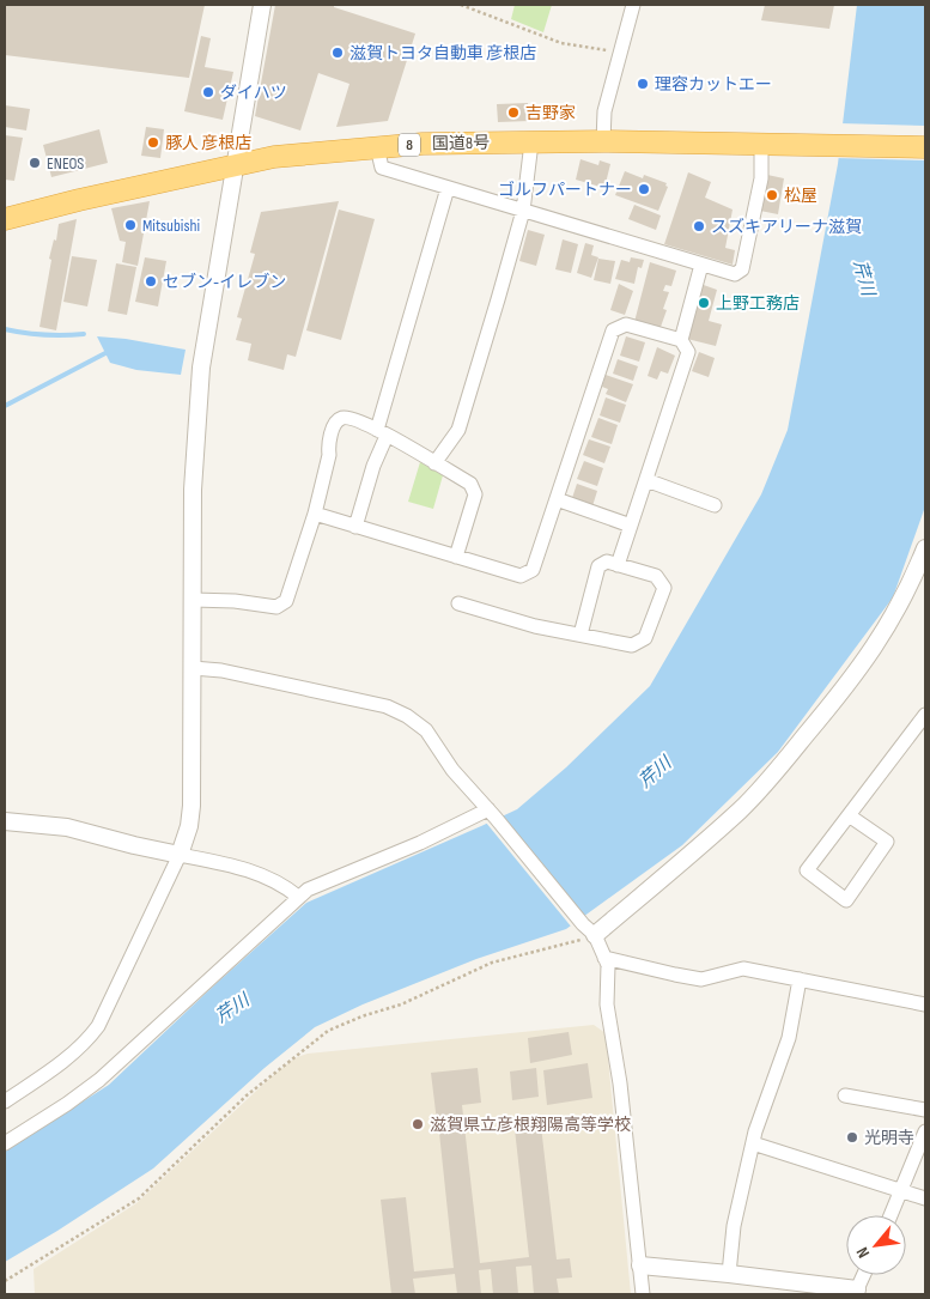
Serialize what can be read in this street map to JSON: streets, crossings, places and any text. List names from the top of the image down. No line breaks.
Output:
{"streets":{"highway":["国道8号","8"]},"water":["芹川"],"places":["滋賀トヨタ自動車 彦根店","理容カットエー","ダイハツ","吉野家","豚人 彦根店","ENEOS","ゴルフパートナー","松屋","Mitsubishi","スズキアリーナ滋賀","セブン-イレブン","上野工務店","滋賀県立彦根翔陽高等学校","光明寺"],"north":"bottom left"}
